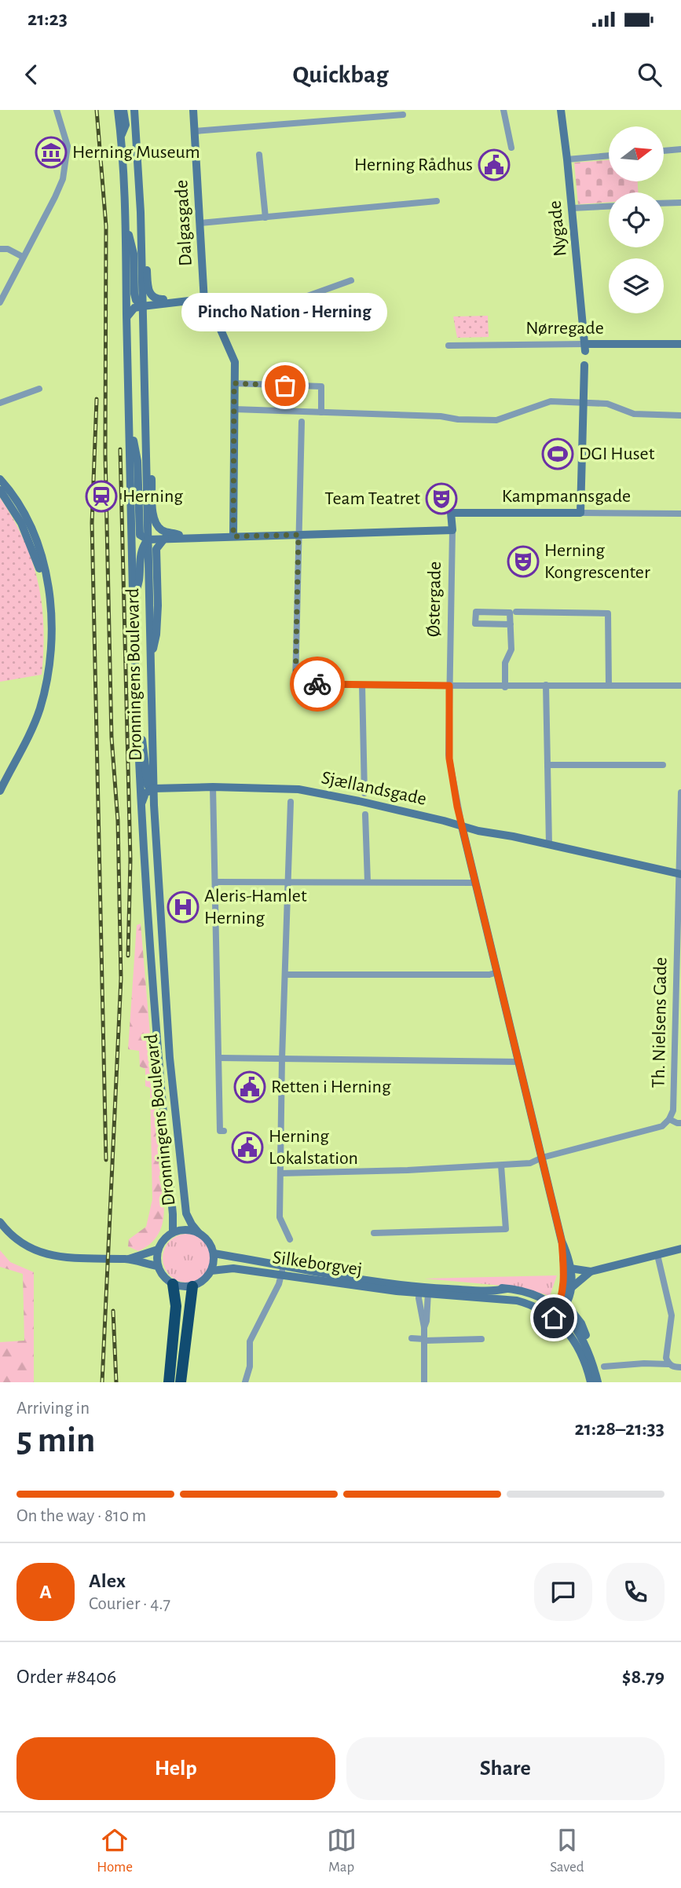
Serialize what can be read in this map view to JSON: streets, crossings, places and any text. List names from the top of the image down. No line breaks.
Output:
{"streets":{"main road":["Dalgasgade","Nygade","Nørregade","Kampmannsgade","Østergade","Dronningens Boulevard","Sjællandsgade","Silkeborgvej"],"street":["Th. Nielsens Gade"]},"crossings":[["Nygade","Nørregade"],["Kampmannsgade","Østergade"],["Dronningens Boulevard","Sjællandsgade"],["Dronningens Boulevard","Silkeborgvej"],["Sjællandsgade","Th. Nielsens Gade"]],"places":{"museum":["Herning Museum"],"public building":["Herning Rådhus","Retten i Herning","Herning Lokalstation"],"other":["Pincho Nation - Herning"],"sports":["DGI Huset"],"station":["Herning"],"theatre":["Team Teatret","Herning Kongrescenter"],"hospital":["Aleris-Hamlet Herning"]},"north":"right","page":{"status":"21:23","header":"Quickbag","bubble":"Pincho Nation - Herning","heading":["5 min","Arriving in","21:28–21:33"],"panel":["Alex","Courier · 4.7","Order #8406","$8.79"],"bar":"On the way · 810 m","round":"A","buttons":["Help","Share"],"tabs":["Home","Map","Saved"]}}
